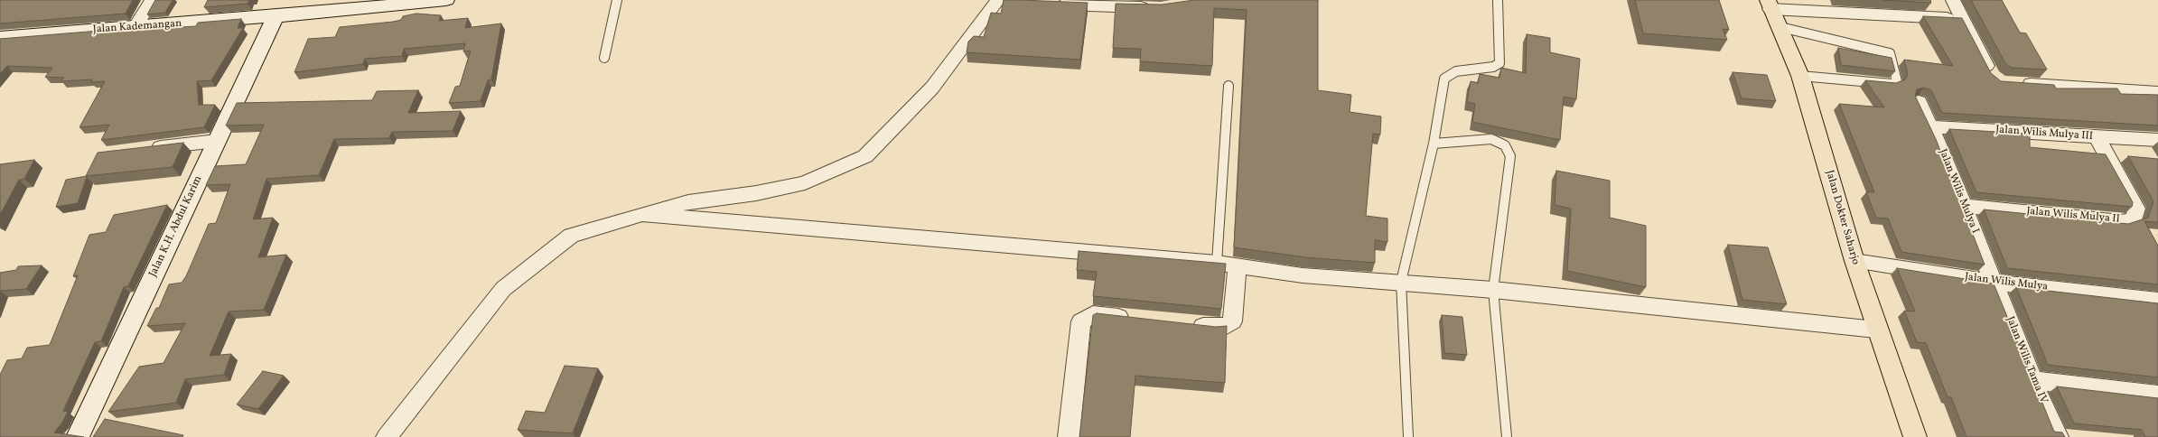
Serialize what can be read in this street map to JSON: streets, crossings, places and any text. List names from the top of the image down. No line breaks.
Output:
{"streets":{"highway":["Jalan Dokter Saharjo"],"street":["Jalan Kademangan","Jalan Wilis Mulya III","Jalan Wilis Mulya I","Jalan Wilis Mulya II","Jalan K.H. Abdul Karim","Jalan Wilis Mulya","Jalan Wilis Tama IV"]},"crossings":[["Jalan Kademangan","Jalan K.H. Abdul Karim"],["Jalan Wilis Mulya III","Jalan Wilis Mulya I"],["Jalan Wilis Mulya III","Jalan Wilis Mulya II"],["Jalan Wilis Mulya I","Jalan Wilis Mulya II"],["Jalan Wilis Mulya I","Jalan Wilis Mulya"],["Jalan Wilis Mulya I","Jalan Wilis Tama IV"],["Jalan Dokter Saharjo","Jalan Wilis Mulya"],["Jalan Wilis Mulya","Jalan Wilis Tama IV"]]}
